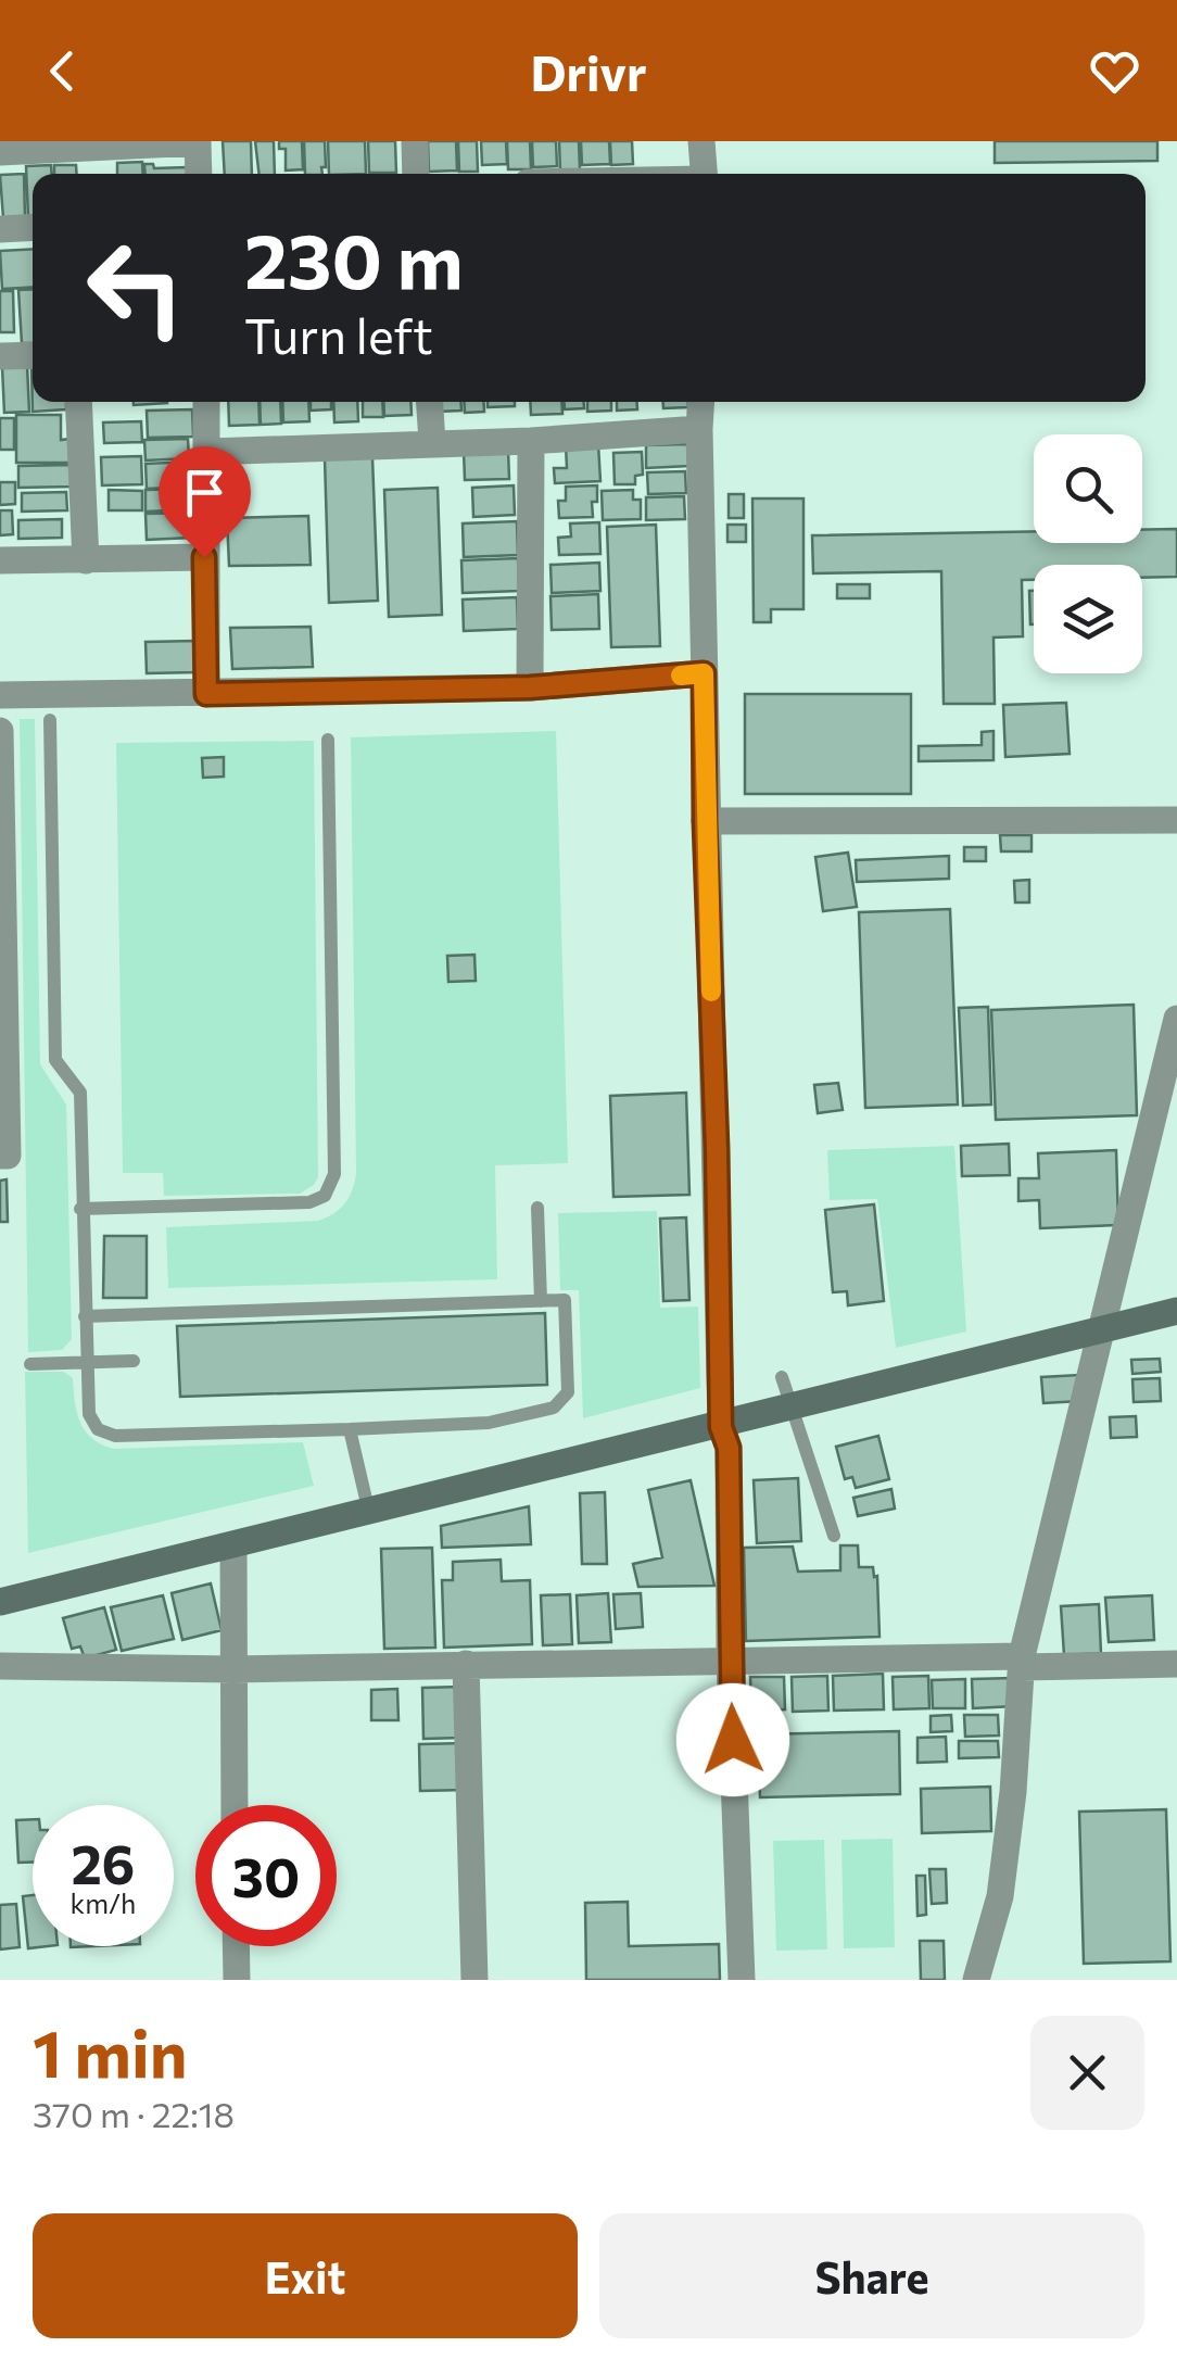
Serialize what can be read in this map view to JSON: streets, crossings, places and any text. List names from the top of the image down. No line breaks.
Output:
{"page":{"header":"Drivr","turn":["230 m","Turn left"],"speed":"26 km/h","limit":"30","heading":["1 min","370 m · 22:18"],"buttons":["Exit","Share"]}}
